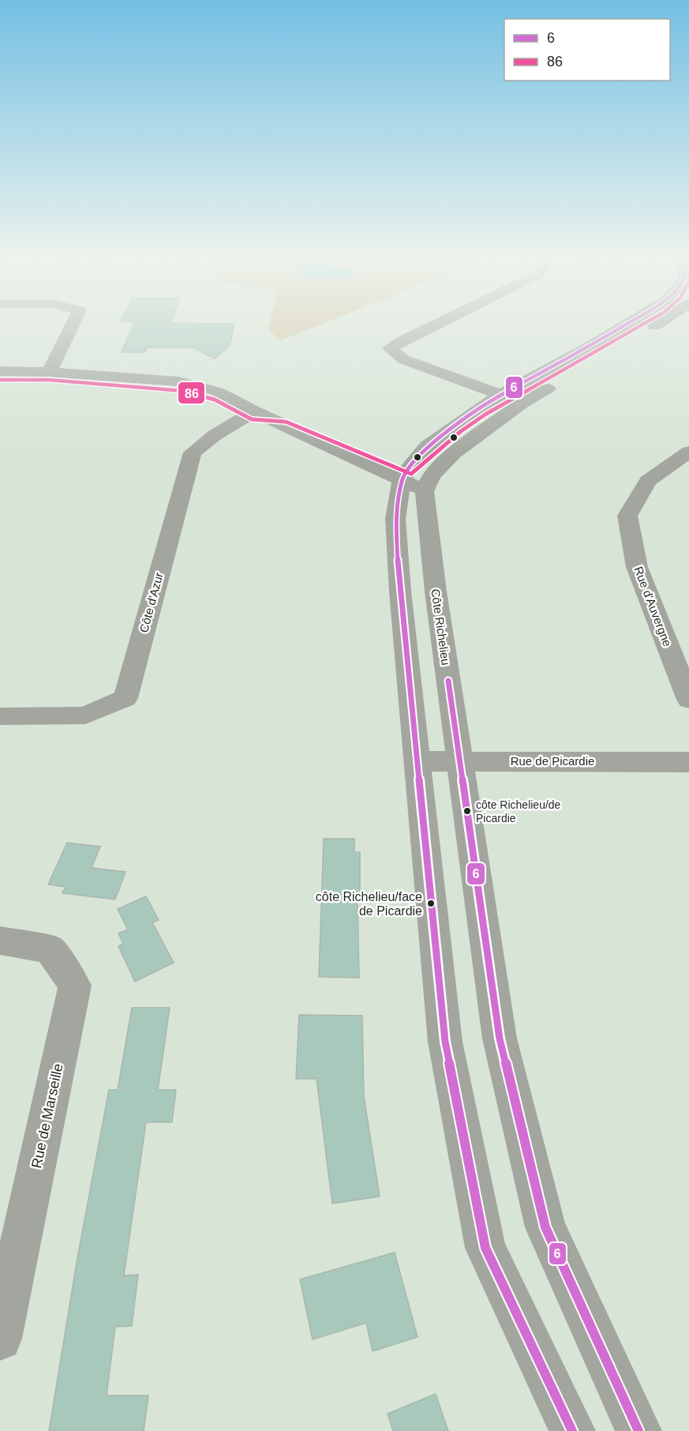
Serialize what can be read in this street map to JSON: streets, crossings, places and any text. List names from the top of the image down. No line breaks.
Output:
{"streets":{"street":["Côte d'Azur","Rue d'Auvergne","Côte Richelieu","Rue de Picardie","Rue de Marseille"]},"crossings":[["Côte Richelieu","Rue de Picardie"]],"places":["côte Richelieu/de Picardie","côte Richelieu/face de Picardie"],"lines":["transit line 6","transit line 86"],"legend":["6","86"]}
